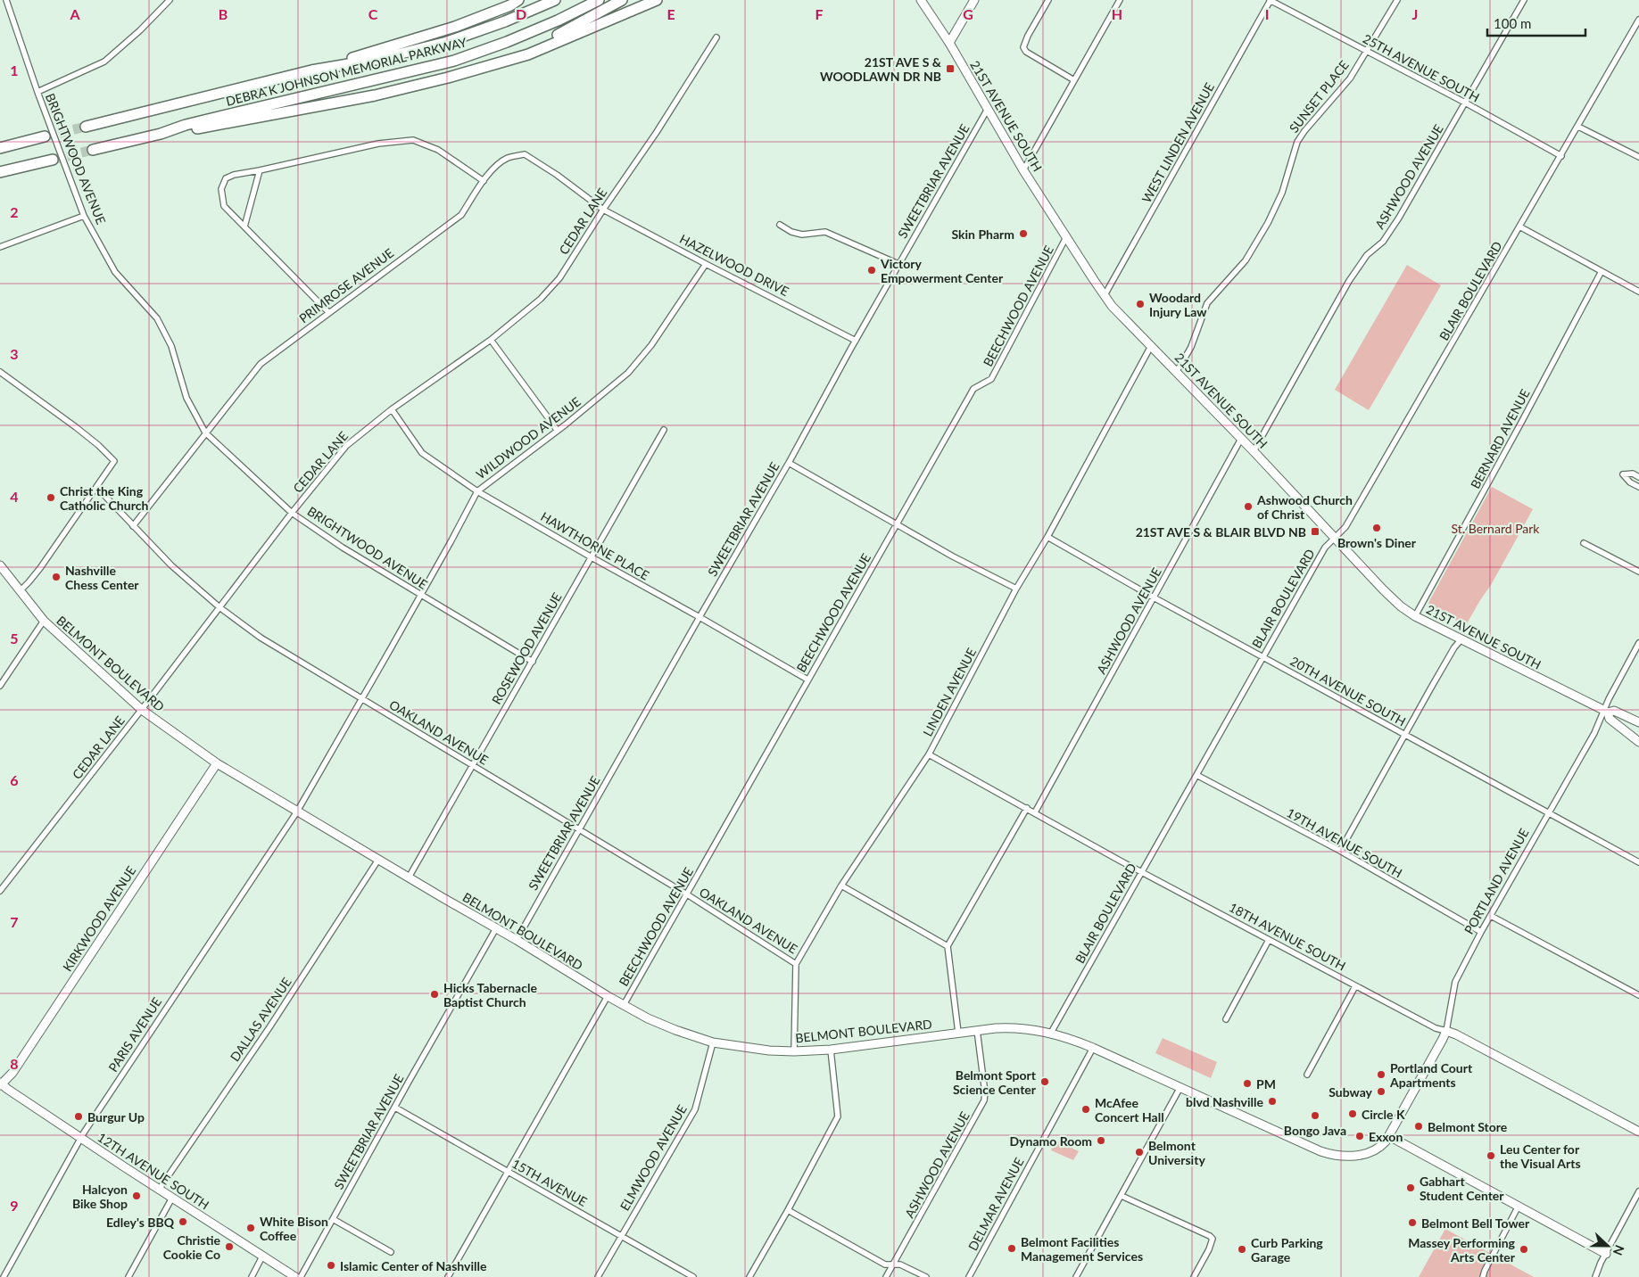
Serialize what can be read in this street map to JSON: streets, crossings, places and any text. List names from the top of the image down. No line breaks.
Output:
{"streets":{"highway":["DEBRA K JOHNSON MEMORIAL PARKWAY"],"street":["25TH AVENUE SOUTH","SUNSET PLACE","21ST AVENUE SOUTH","WEST LINDEN AVENUE","BRIGHTWOOD AVENUE","ASHWOOD AVENUE","SWEETBRIAR AVENUE","CEDAR LANE","HAZELWOOD DRIVE","PRIMROSE AVENUE","BLAIR BOULEVARD","BEECHWOOD AVENUE","WILDWOOD AVENUE","BERNARD AVENUE","HAWTHORNE PLACE","ROSEWOOD AVENUE","BELMONT BOULEVARD","20TH AVENUE SOUTH","LINDEN AVENUE","OAKLAND AVENUE","19TH AVENUE SOUTH","PORTLAND AVENUE","KIRKWOOD AVENUE","18TH AVENUE SOUTH","DALLAS AVENUE","PARIS AVENUE","ELMWOOD AVENUE","12TH AVENUE SOUTH","15TH AVENUE","DELMAR AVENUE"]},"crossings":[["25TH AVENUE SOUTH","SUNSET PLACE"],["25TH AVENUE SOUTH","WEST LINDEN AVENUE"],["25TH AVENUE SOUTH","ASHWOOD AVENUE"],["25TH AVENUE SOUTH","BLAIR BOULEVARD"],["SUNSET PLACE","21ST AVENUE SOUTH"],["21ST AVENUE SOUTH","WEST LINDEN AVENUE"],["21ST AVENUE SOUTH","ASHWOOD AVENUE"],["21ST AVENUE SOUTH","SWEETBRIAR AVENUE"],["21ST AVENUE SOUTH","BLAIR BOULEVARD"],["21ST AVENUE SOUTH","BEECHWOOD AVENUE"],["21ST AVENUE SOUTH","BERNARD AVENUE"],["21ST AVENUE SOUTH","LINDEN AVENUE"],["21ST AVENUE SOUTH","PORTLAND AVENUE"],["BRIGHTWOOD AVENUE","CEDAR LANE"],["BRIGHTWOOD AVENUE","PRIMROSE AVENUE"],["BRIGHTWOOD AVENUE","WILDWOOD AVENUE"],["BRIGHTWOOD AVENUE","ROSEWOOD AVENUE"],["ASHWOOD AVENUE","BELMONT BOULEVARD"],["ASHWOOD AVENUE","20TH AVENUE SOUTH"],["ASHWOOD AVENUE","18TH AVENUE SOUTH"],["SWEETBRIAR AVENUE","HAZELWOOD DRIVE"],["SWEETBRIAR AVENUE","HAWTHORNE PLACE"],["SWEETBRIAR AVENUE","BELMONT BOULEVARD"],["SWEETBRIAR AVENUE","OAKLAND AVENUE"],["SWEETBRIAR AVENUE","15TH AVENUE"],["CEDAR LANE","HAZELWOOD DRIVE"],["CEDAR LANE","PRIMROSE AVENUE"],["CEDAR LANE","HAWTHORNE PLACE"],["CEDAR LANE","BELMONT BOULEVARD"],["CEDAR LANE","OAKLAND AVENUE"],["HAZELWOOD DRIVE","PRIMROSE AVENUE"],["HAZELWOOD DRIVE","WILDWOOD AVENUE"],["PRIMROSE AVENUE","OAKLAND AVENUE"],["BLAIR BOULEVARD","BELMONT BOULEVARD"],["BLAIR BOULEVARD","20TH AVENUE SOUTH"],["BLAIR BOULEVARD","19TH AVENUE SOUTH"],["BLAIR BOULEVARD","18TH AVENUE SOUTH"],["BEECHWOOD AVENUE","HAWTHORNE PLACE"],["BEECHWOOD AVENUE","BELMONT BOULEVARD"],["BEECHWOOD AVENUE","OAKLAND AVENUE"],["BEECHWOOD AVENUE","15TH AVENUE"],["WILDWOOD AVENUE","HAWTHORNE PLACE"],["WILDWOOD AVENUE","BELMONT BOULEVARD"],["WILDWOOD AVENUE","OAKLAND AVENUE"],["WILDWOOD AVENUE","PARIS AVENUE"],["HAWTHORNE PLACE","ROSEWOOD AVENUE"],["ROSEWOOD AVENUE","BELMONT BOULEVARD"],["ROSEWOOD AVENUE","OAKLAND AVENUE"],["BELMONT BOULEVARD","LINDEN AVENUE"],["BELMONT BOULEVARD","PORTLAND AVENUE"],["BELMONT BOULEVARD","KIRKWOOD AVENUE"],["BELMONT BOULEVARD","DALLAS AVENUE"],["BELMONT BOULEVARD","PARIS AVENUE"],["BELMONT BOULEVARD","ELMWOOD AVENUE"],["BELMONT BOULEVARD","DELMAR AVENUE"],["20TH AVENUE SOUTH","LINDEN AVENUE"],["20TH AVENUE SOUTH","PORTLAND AVENUE"],["LINDEN AVENUE","OAKLAND AVENUE"],["LINDEN AVENUE","18TH AVENUE SOUTH"],["19TH AVENUE SOUTH","PORTLAND AVENUE"],["PORTLAND AVENUE","18TH AVENUE SOUTH"],["KIRKWOOD AVENUE","12TH AVENUE SOUTH"],["DALLAS AVENUE","12TH AVENUE SOUTH"],["PARIS AVENUE","12TH AVENUE SOUTH"],["ELMWOOD AVENUE","15TH AVENUE"]],"parks":["St. Bernard Park"],"places":{"transit":["21ST AVE S & WOODLAWN DR NB","21ST AVE S & BLAIR BLVD NB"],"other":["Skin Pharm","Victory Empowerment Center","Woodard Injury Law","Christ the King Catholic Church","Ashwood Church of Christ","Brown's Diner","Nashville Chess Center","Hicks Tabernacle Baptist Church","Portland Court Apartments","Belmont Sport Science Center","PM","Subway","blvd Nashville","McAfee Concert Hall","Circle K","Bongo Java","Burgur Up","Belmont Store","Exxon","Dynamo Room","Belmont University","Leu Center for the Visual Arts","Gabhart Student Center","Halcyon Bike Shop","Edley's BBQ","Belmont Bell Tower","White Bison Coffee","Christie Cookie Co","Belmont Facilities Management Services","Curb Parking Garage","Massey Performing Arts Center","Islamic Center of Nashville"]},"scale_bar":"100 m","north":"right","grid":{"columns":["A","B","C","D","E","F","G","H","I","J"],"rows":["1","2","3","4","5","6","7","8","9"]}}
